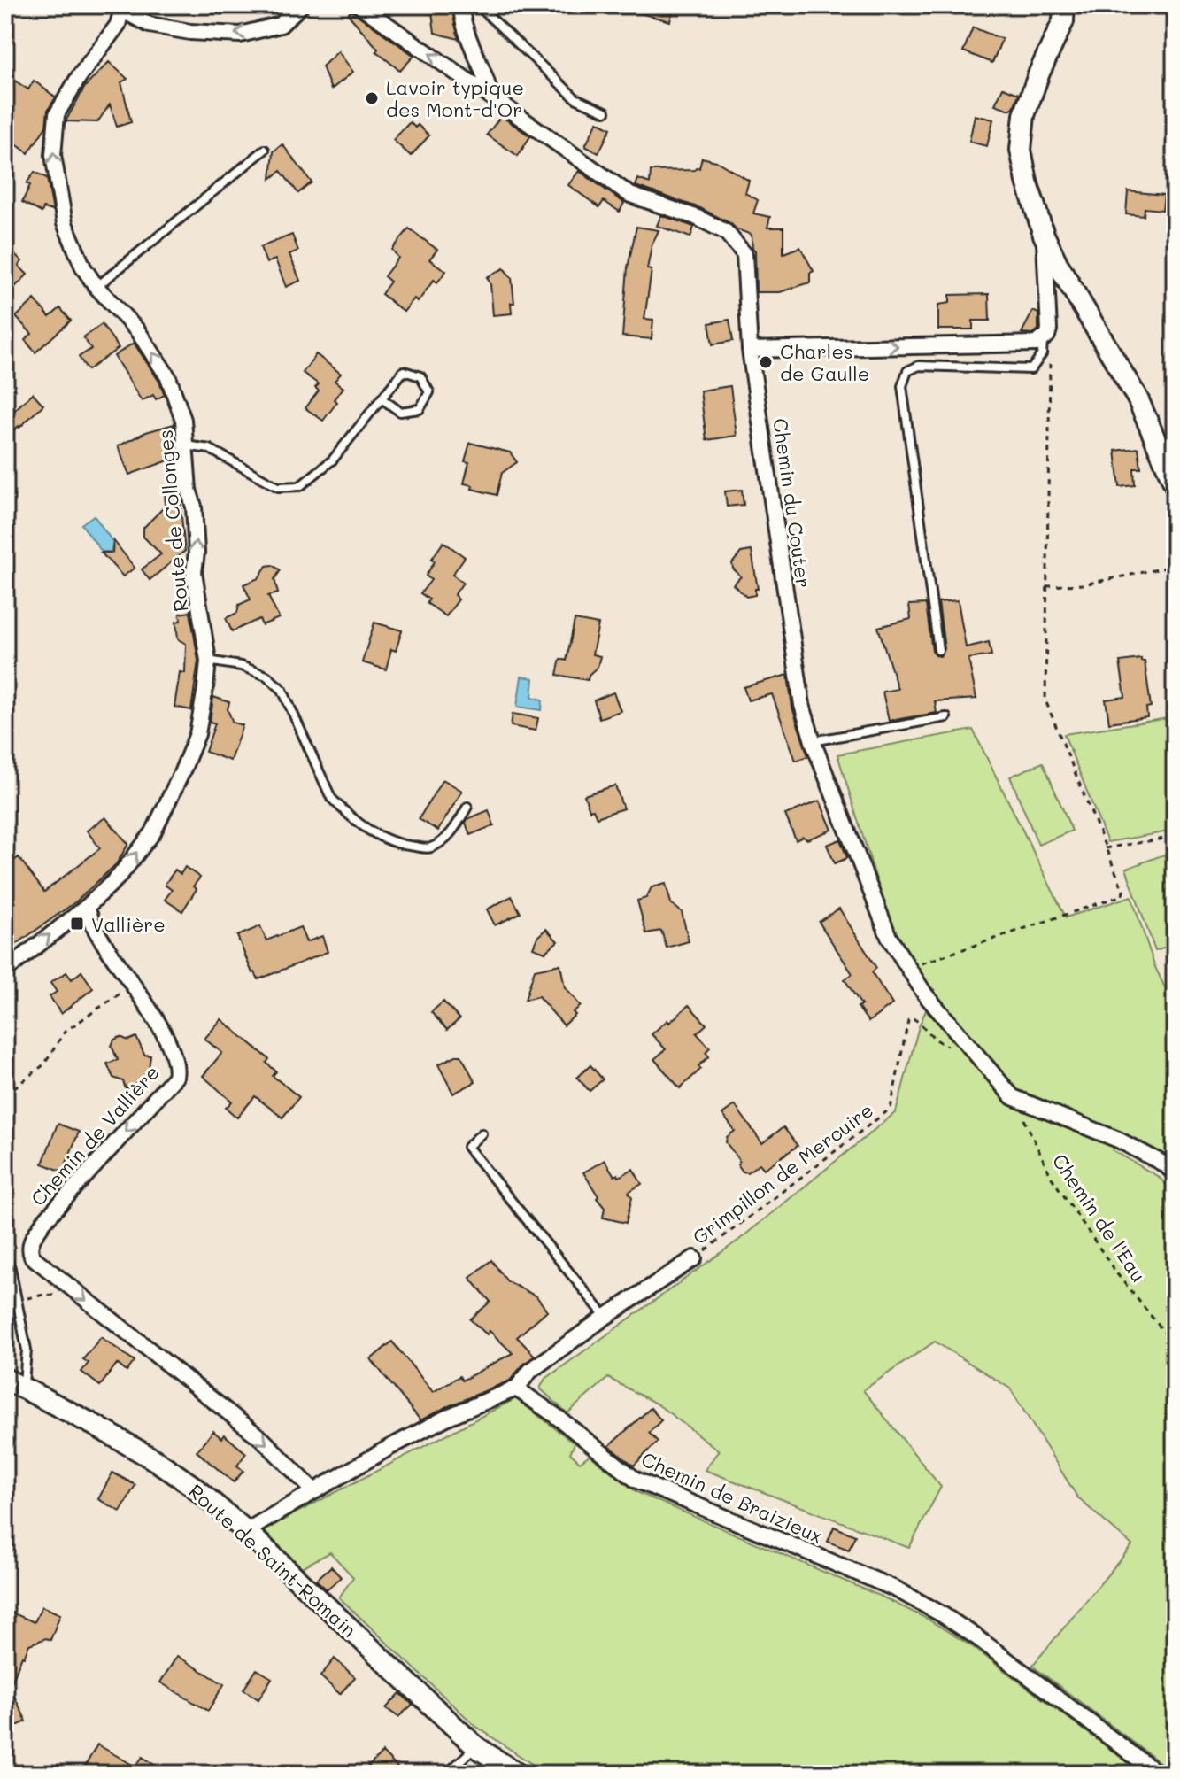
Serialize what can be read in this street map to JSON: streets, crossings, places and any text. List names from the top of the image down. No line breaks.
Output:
{"streets":{"main road":["Route de Saint-Romain"],"street":["Chemin du Couter","Route de Collonges","Chemin de Vallière","Chemin de Braizieux"],"path":["Grimpillon de Mercuire","Chemin de l'Eau"]},"crossings":[["Chemin du Couter","Chemin de l'Eau"],["Route de Collonges","Chemin de Vallière"]],"one_way":["Route de Collonges"],"places":{"other":["Lavoir typique des Mont-d'Or","Charles de Gaulle"],"transit":["Vallière"]}}
